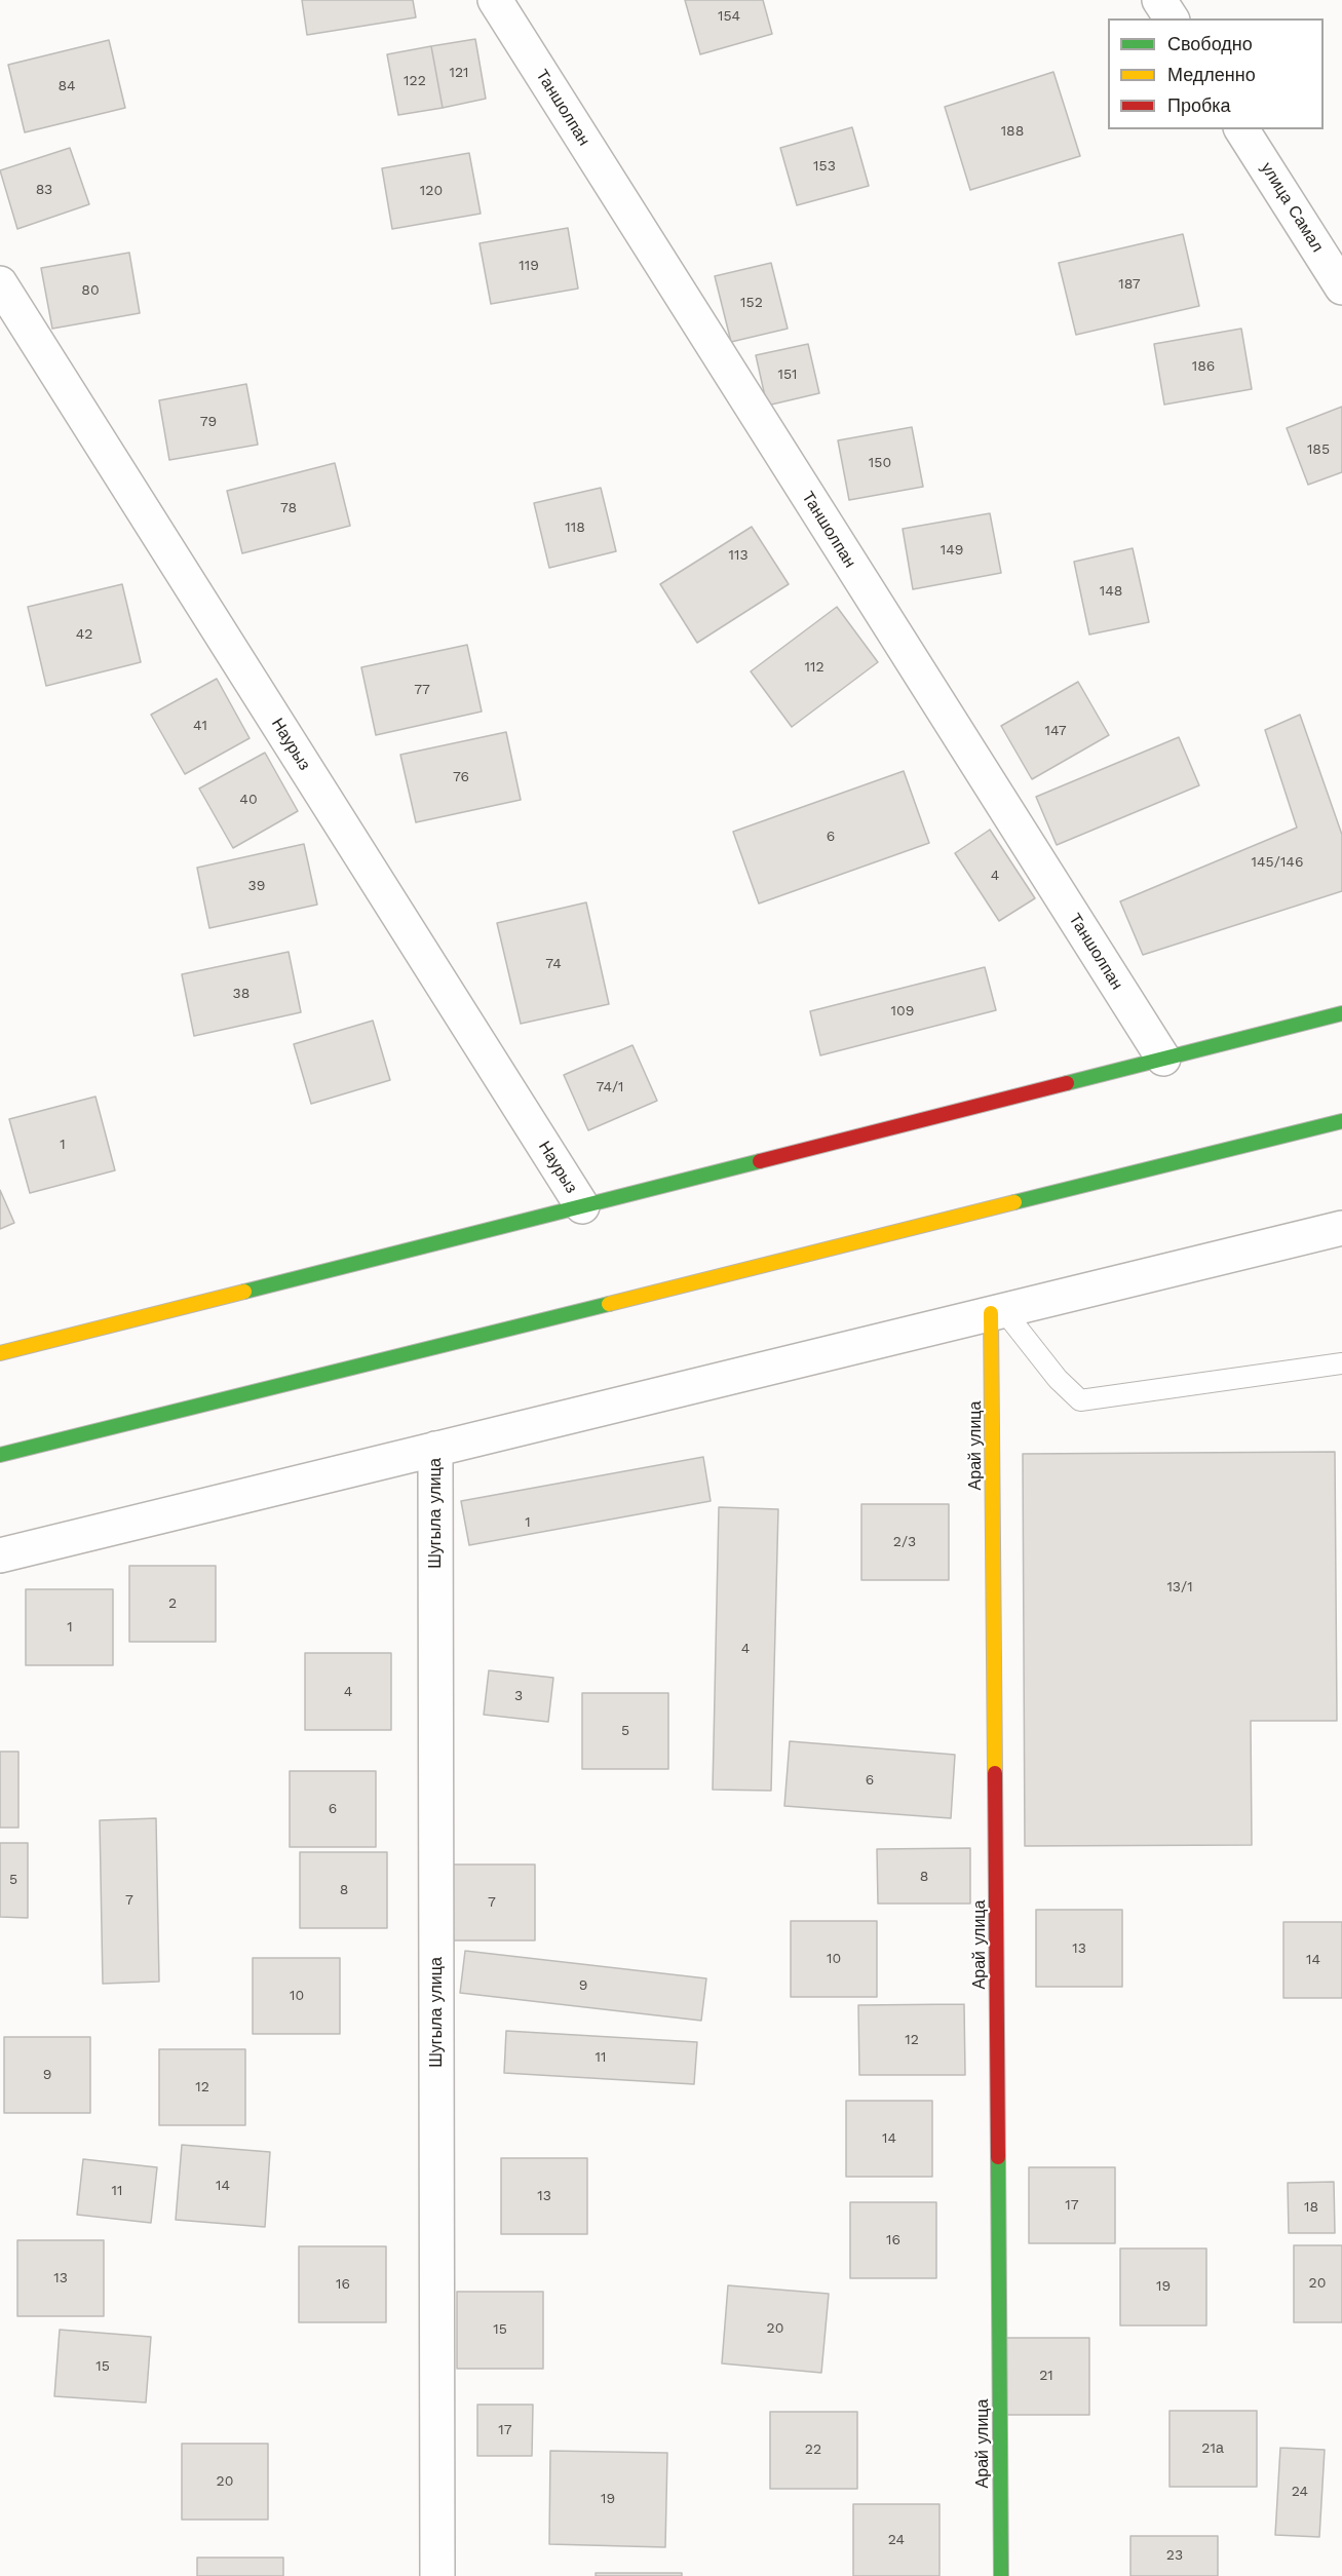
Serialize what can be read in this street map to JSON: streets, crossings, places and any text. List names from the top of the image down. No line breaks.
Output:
{"streets":{"street":["Таншолпан","улица Самал","Наурыз","Арай улица","Шугыла улица"]},"house_numbers":["154","121","122","84","188","153","83","120","119","187","80","152","186","151","79","185","150","78","118","149","113","148","42","112","77","41","147","76","40","6","145/146","4","39","74","38","109","74/1","1","1","2/3","13/1","2","1","4","4","3","5","6","6","8","5","8","7","7","13","10","14","9","10","12","11","9","12","14","14","11","13","17","18","16","13","20","16","19","20","15","15","21","17","21а","22","20","24","19","24","23"],"legend":["Свободно","Медленно","Пробка"]}
